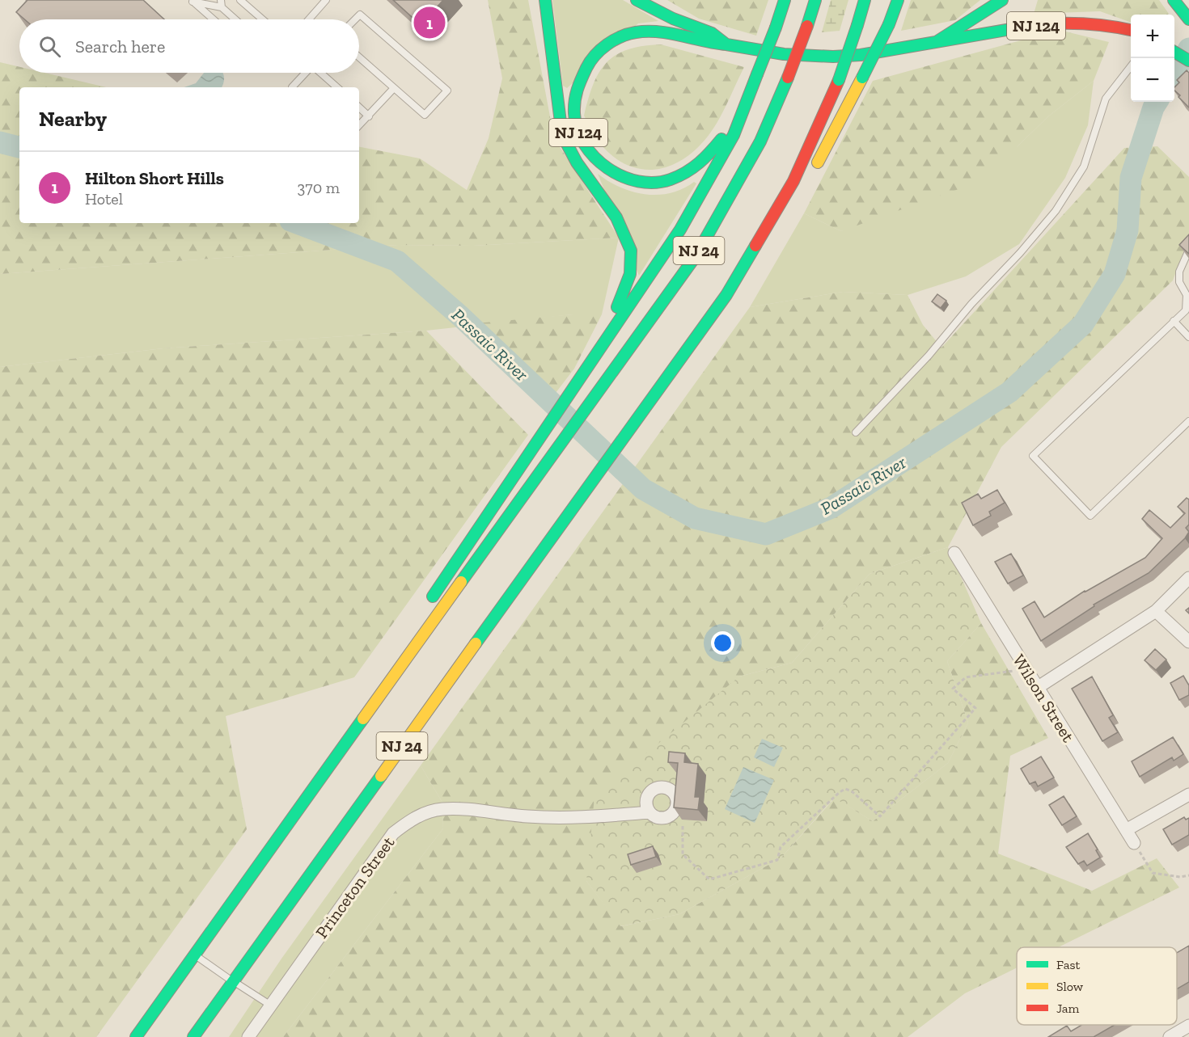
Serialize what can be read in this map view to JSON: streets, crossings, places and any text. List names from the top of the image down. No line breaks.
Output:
{"streets":{"main road":["NJ 124","NJ 24"],"street":["Wilson Street","Princeton Street"]},"water":["Passaic River"],"legend":["Fast","Slow","Jam"],"page":{"pins":"1","map_buttons":["+","−"],"search":"Search here","heading":"Nearby","list":[{"mark":"1","name":"Hilton Short Hills","note":"Hotel","value":"370 m"}]}}
